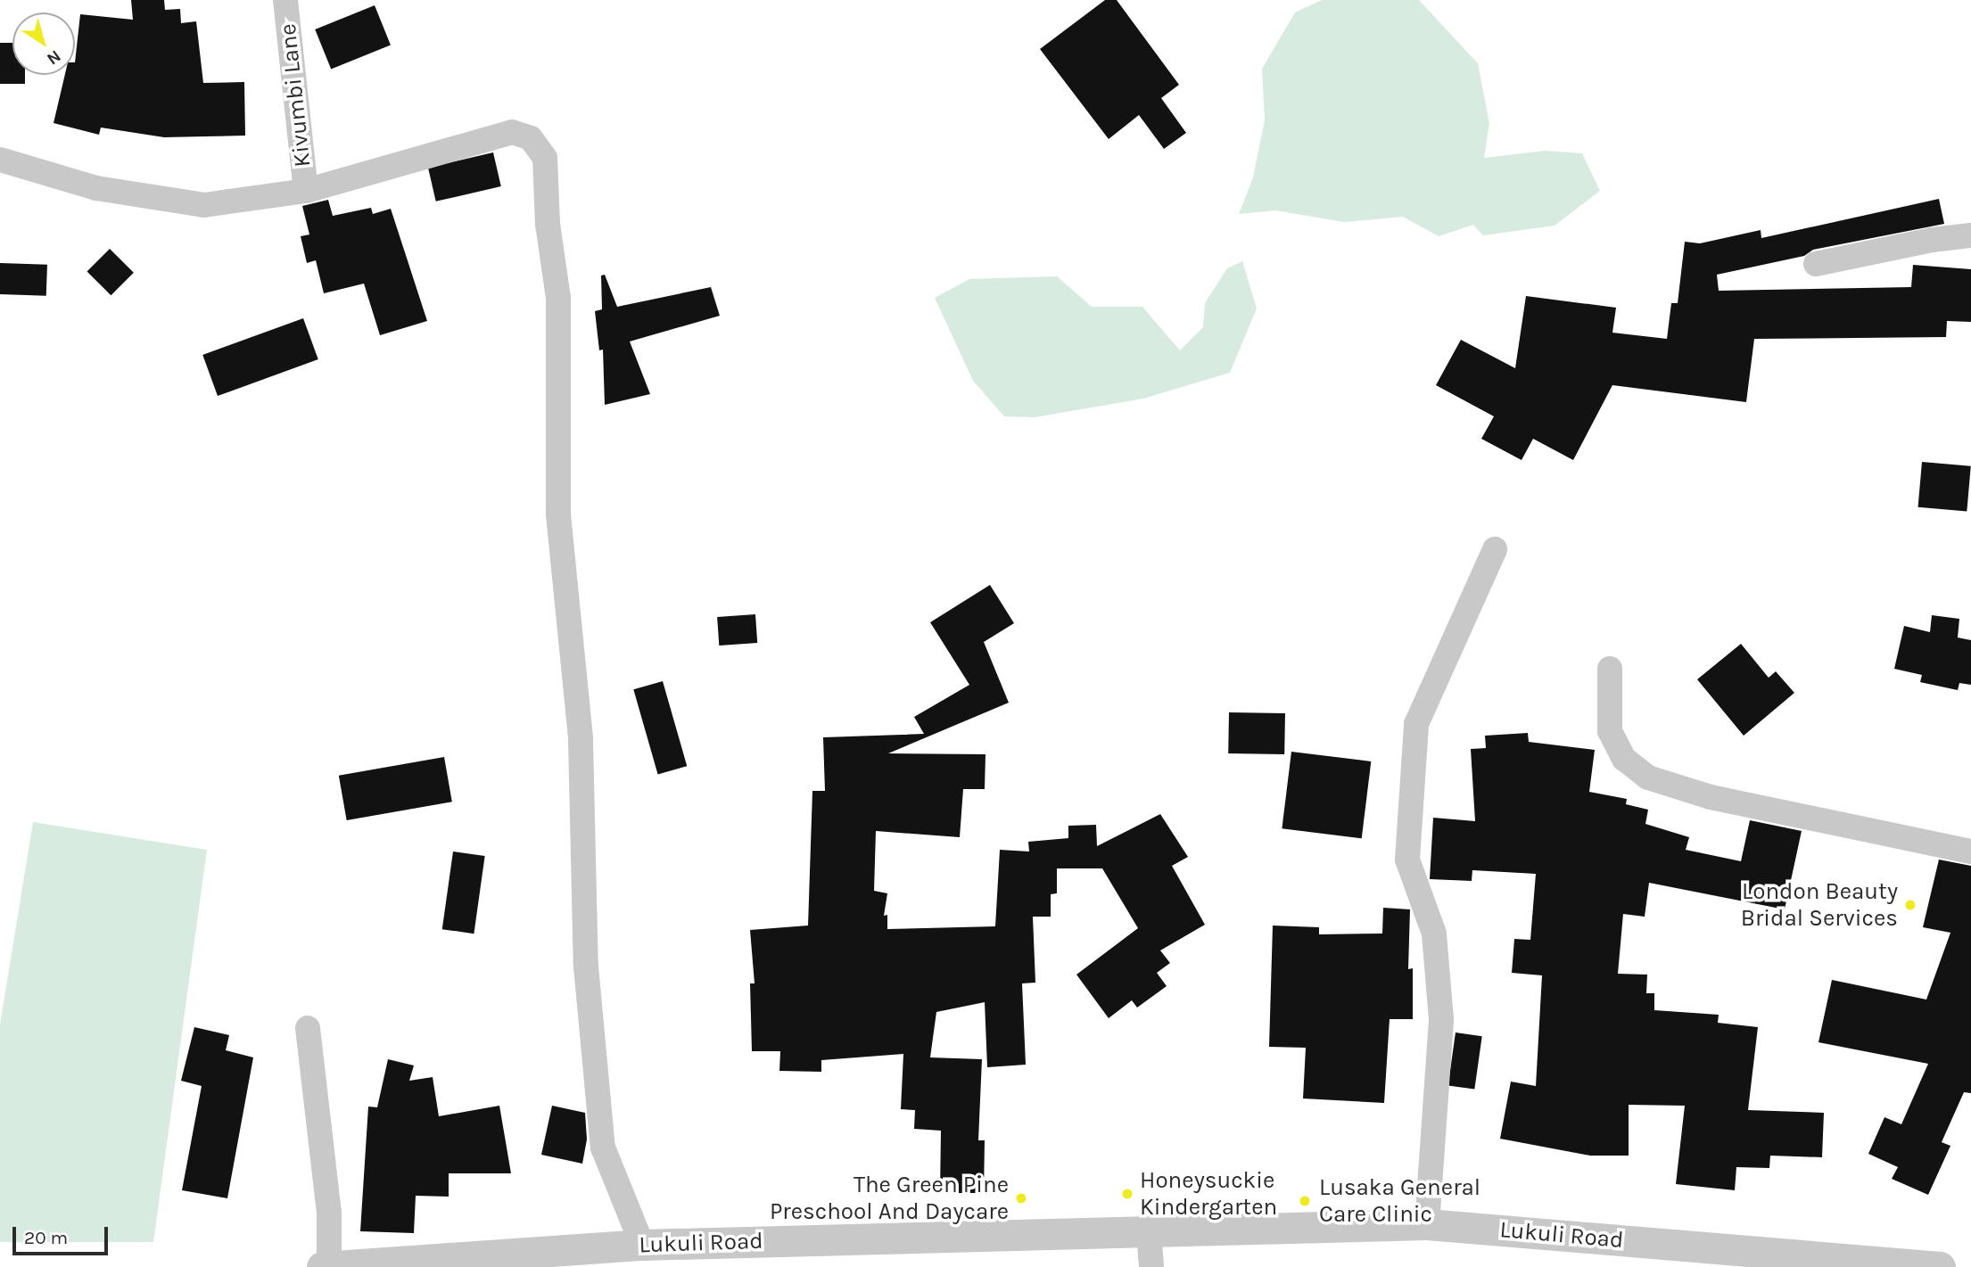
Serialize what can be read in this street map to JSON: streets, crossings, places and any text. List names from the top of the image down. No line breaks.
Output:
{"streets":{"street":["Kivumbi Lane","Lukuli Road"]},"places":["London Beauty Bridal Services","Honeysuckie Kindergarten","The Green Pine Preschool And Daycare","Lusaka General Care Clinic"],"scale_bar":"20 m","north":"bottom right"}
